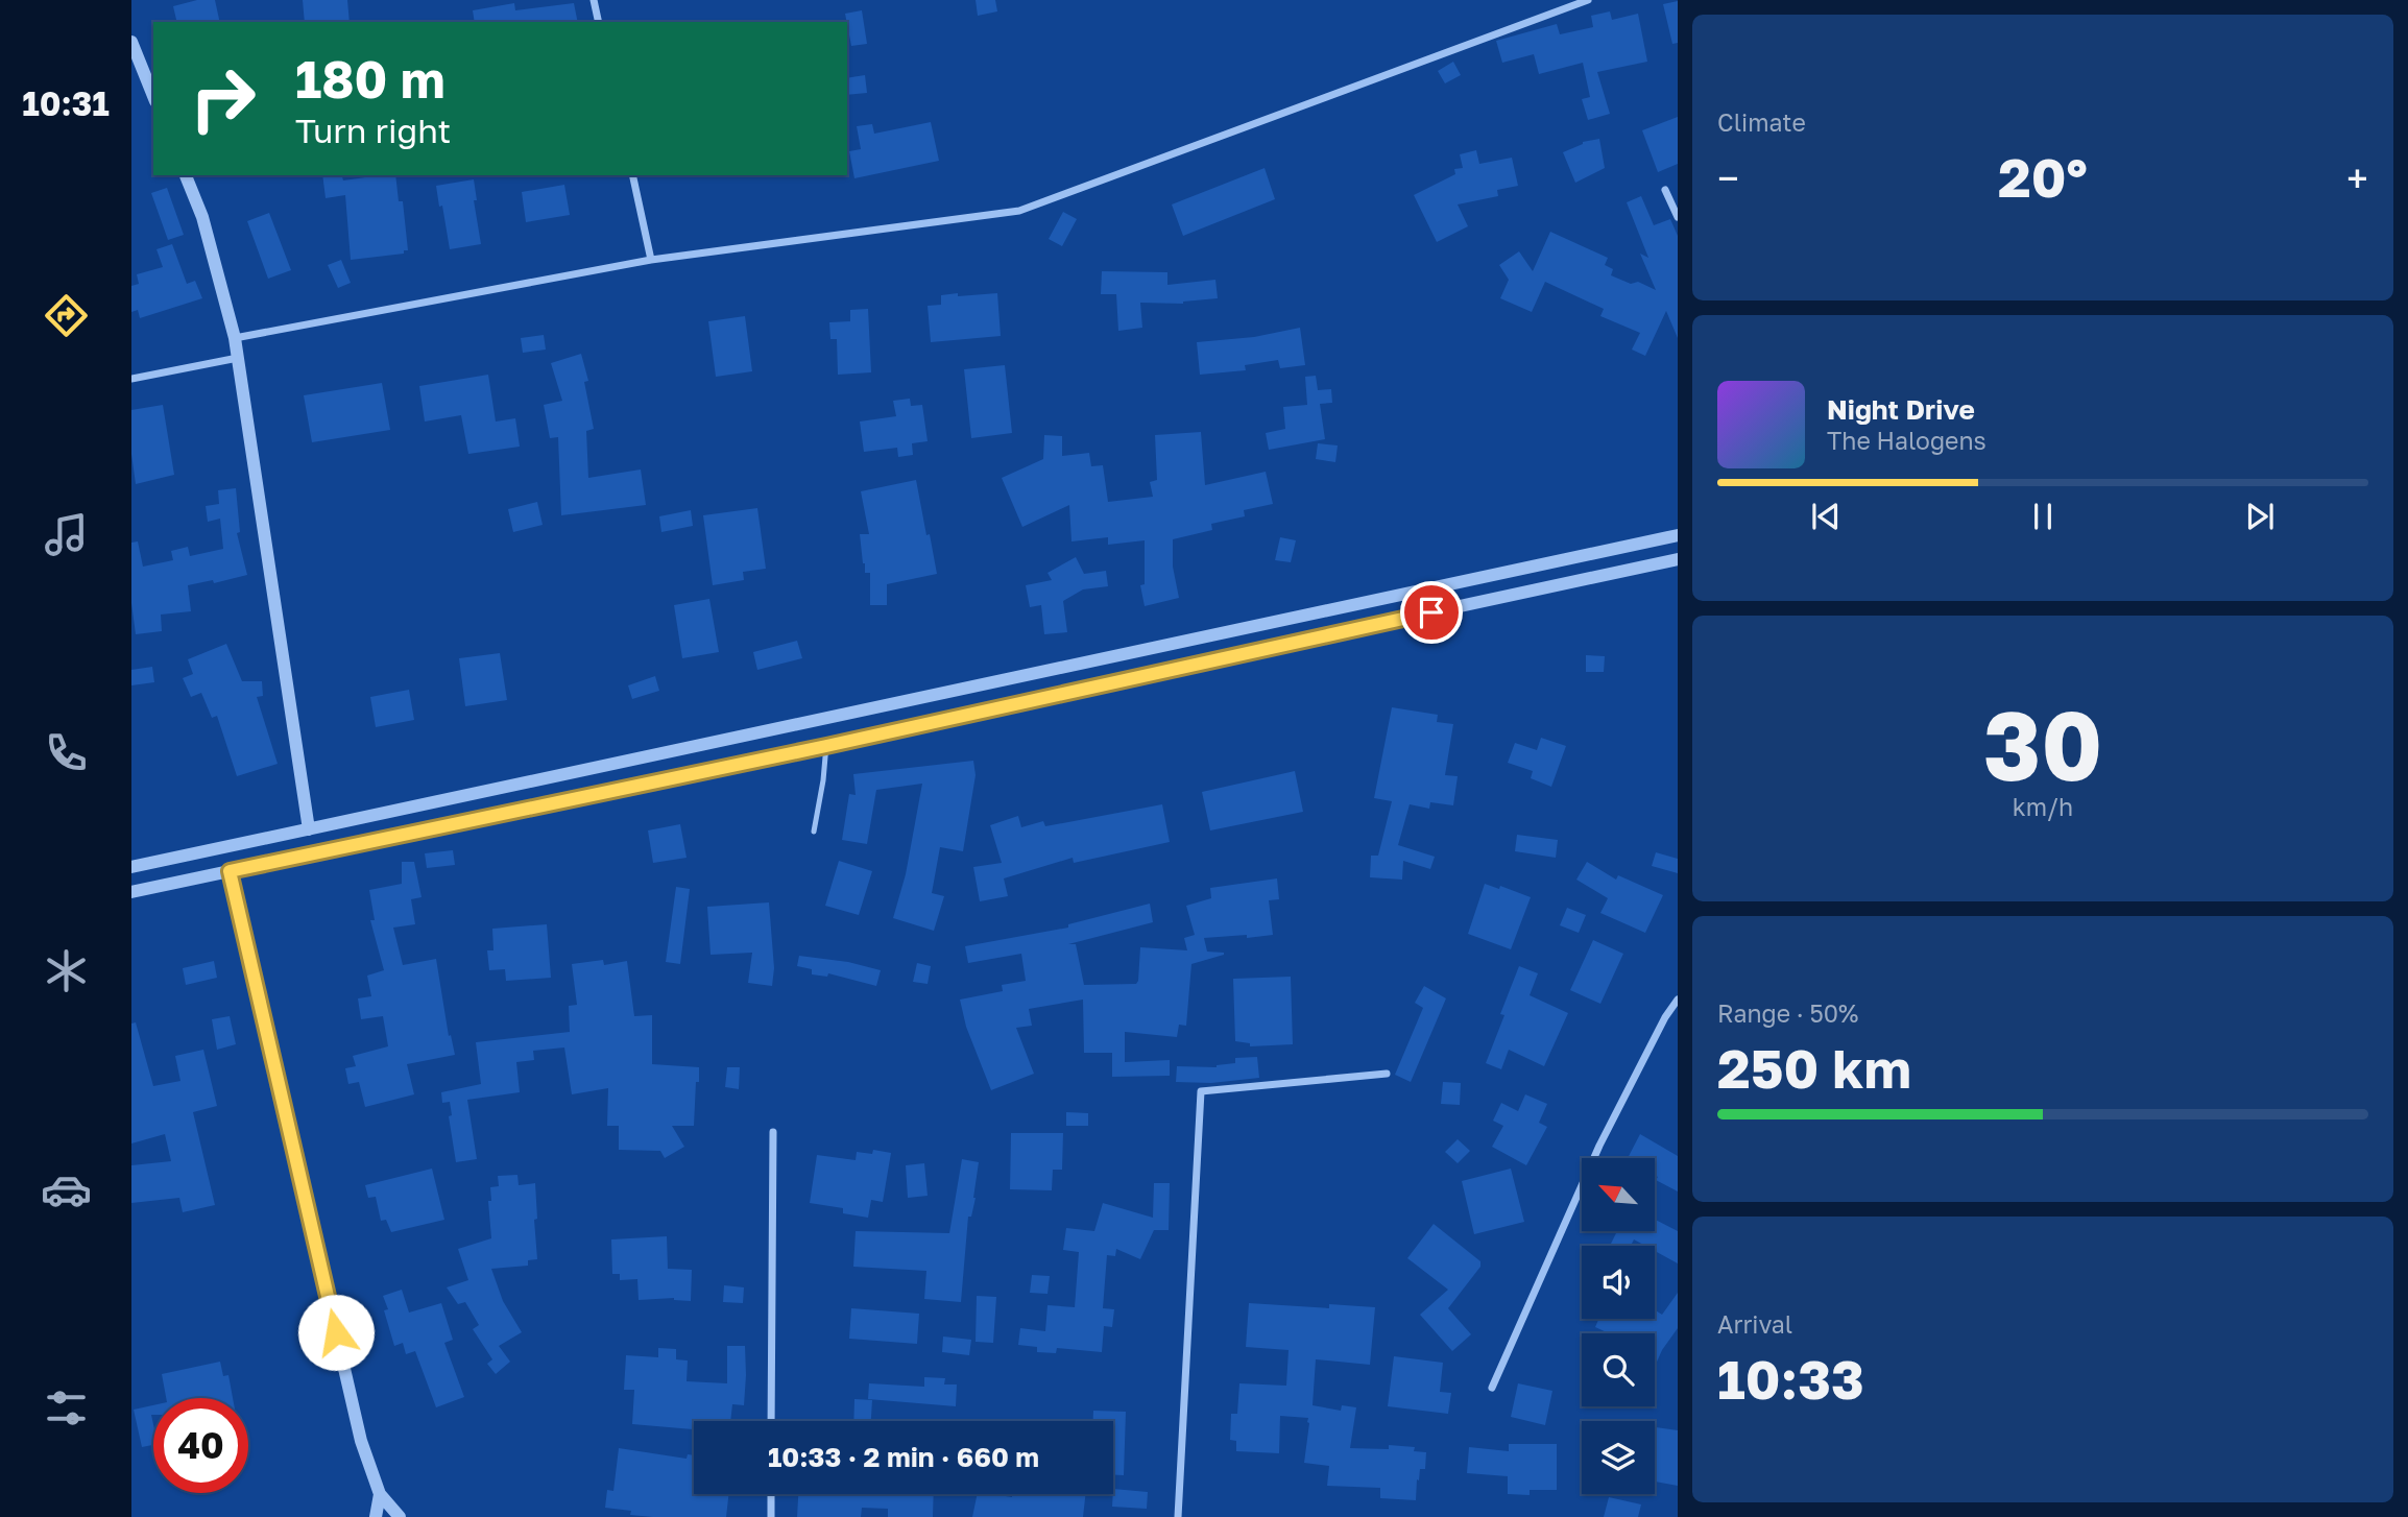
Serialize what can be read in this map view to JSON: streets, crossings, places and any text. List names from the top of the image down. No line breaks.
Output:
{"north":"top left","page":{"tabs":"10:31","tile":["Climate",["30","km/h"],["Range · 50%","250 km"],["Arrival","10:33"]],"turn":["180 m","Turn right"],"heat":["−","20°","+"],"song":["Night Drive","The Halogens"],"limit":"40","trip":"10:33 · 2 min · 660 m"}}
